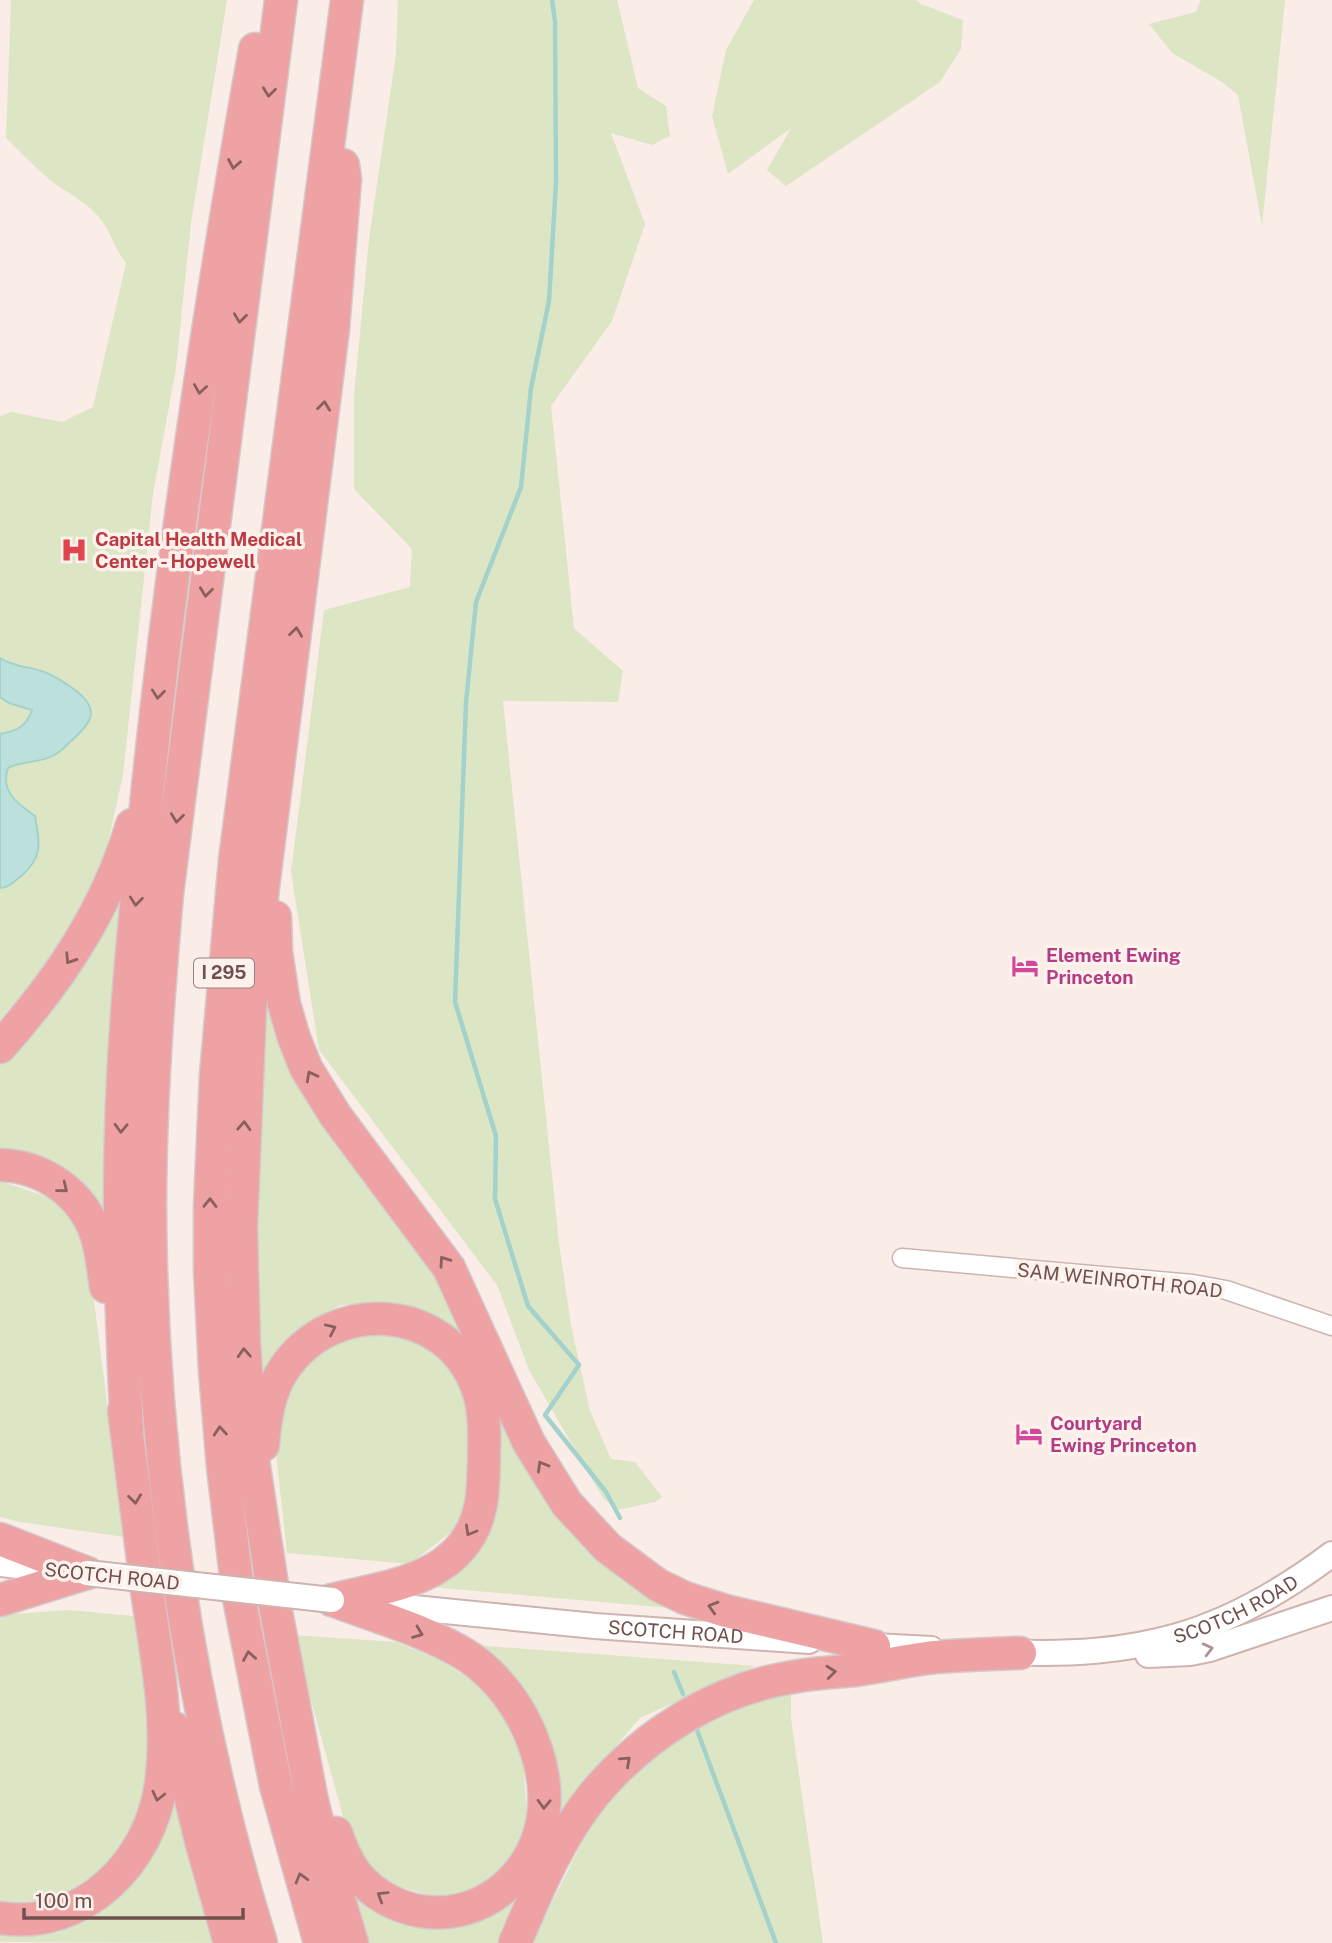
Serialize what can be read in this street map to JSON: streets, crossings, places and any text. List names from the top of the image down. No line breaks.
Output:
{"streets":{"highway":["I 295"],"main road":["SCOTCH ROAD"],"street":["SAM WEINROTH ROAD"]},"places":{"hospital":["Capital Health Medical Center - Hopewell"],"hotel":["Element Ewing Princeton","Courtyard Ewing Princeton"]},"scale_bar":"100 m"}
